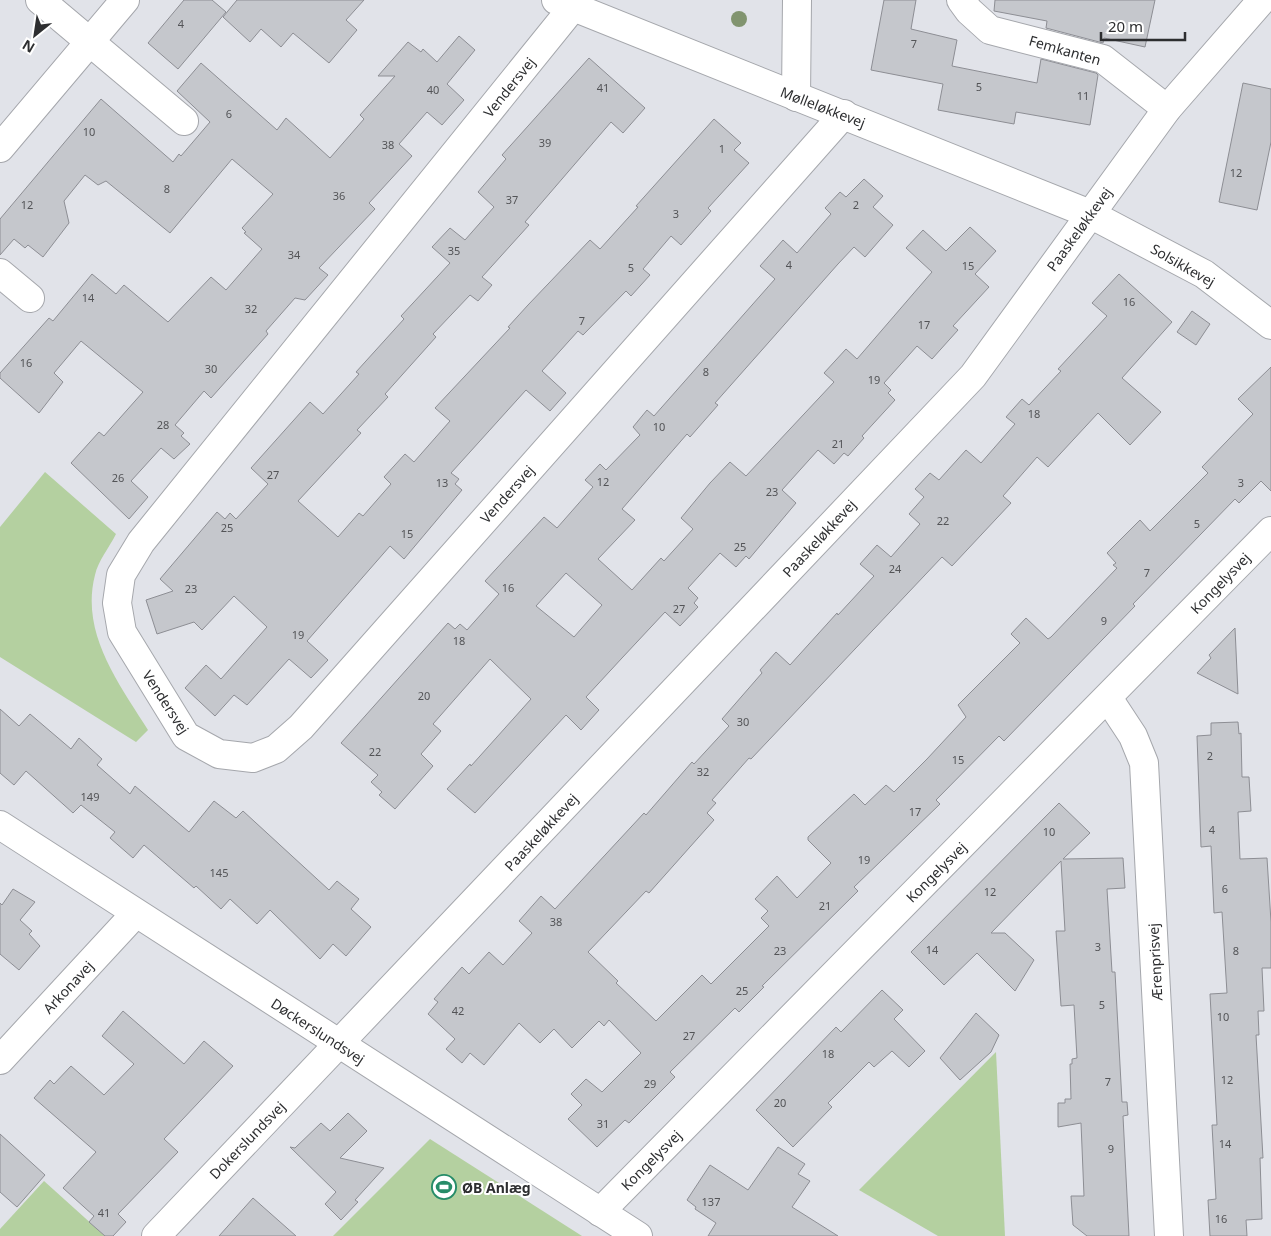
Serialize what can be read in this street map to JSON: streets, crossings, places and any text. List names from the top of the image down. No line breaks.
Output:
{"streets":{"street":["Femkanten","Vendersvej","Mølleløkkevej","Paaskeløkkevej","Solsikkevej","Kongelysvej","Ærenprisvej","Arkonavej","Døckerslundsvej","Dokerslundsvej"]},"crossings":[["Femkanten","Paaskeløkkevej"],["Vendersvej","Mølleløkkevej"],["Mølleløkkevej","Paaskeløkkevej"],["Mølleløkkevej","Solsikkevej"],["Paaskeløkkevej","Solsikkevej"],["Paaskeløkkevej","Døckerslundsvej"],["Paaskeløkkevej","Dokerslundsvej"],["Kongelysvej","Ærenprisvej"],["Kongelysvej","Døckerslundsvej"],["Arkonavej","Døckerslundsvej"],["Døckerslundsvej","Dokerslundsvej"]],"places":{"sports":["ØB Anlæg"]},"house_numbers":["4","7","5","41","40","11","6","10","39","38","1","12","8","36","37","12","2","3","35","34","4","15","5","14","16","32","7","17","16","30","8","19","18","28","10","21","27","26","12","13","3","23","22","5","25","15","25","24","7","16","23","27","9","19","18","20","30","22","2","15","32","149","17","4","10","19","145","6","12","21","38","3","14","23","8","25","5","42","10","27","18","12","7","29","20","31","14","9","137","41","16"],"scale_bar":"20 m","north":"bottom left"}
